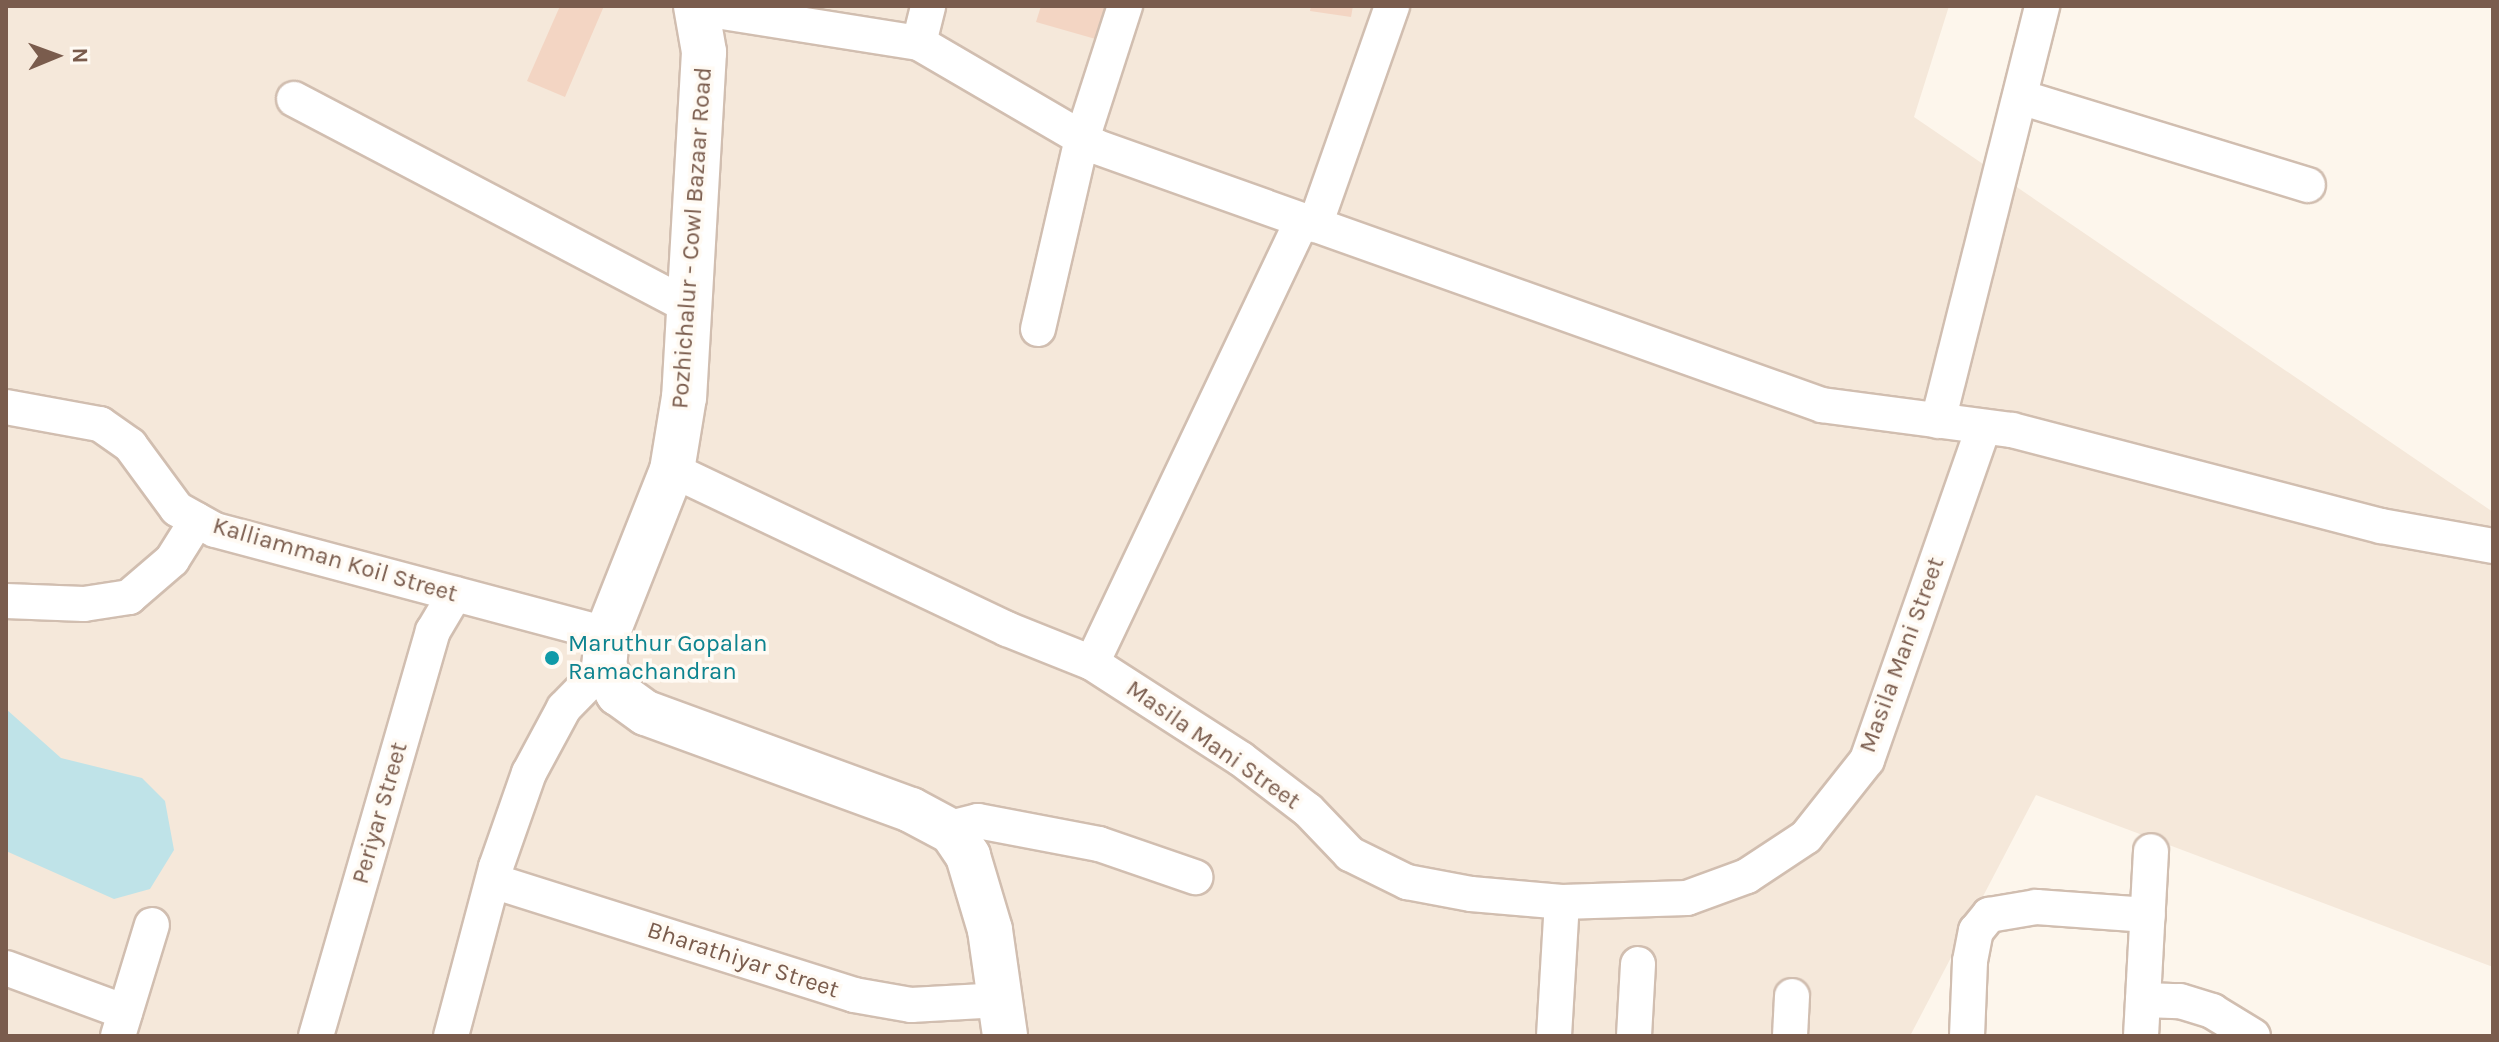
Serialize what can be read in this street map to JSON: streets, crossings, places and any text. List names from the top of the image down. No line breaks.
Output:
{"streets":{"street":["Pozhichalur - Cowl Bazaar Road","Kalliamman Koil Street","Masila Mani Street","Periyar Street","Bharathiyar Street"]},"crossings":[["Pozhichalur - Cowl Bazaar Road","Kalliamman Koil Street"],["Pozhichalur - Cowl Bazaar Road","Masila Mani Street"],["Kalliamman Koil Street","Periyar Street"]],"places":["Maruthur Gopalan Ramachandran"],"north":"right"}
